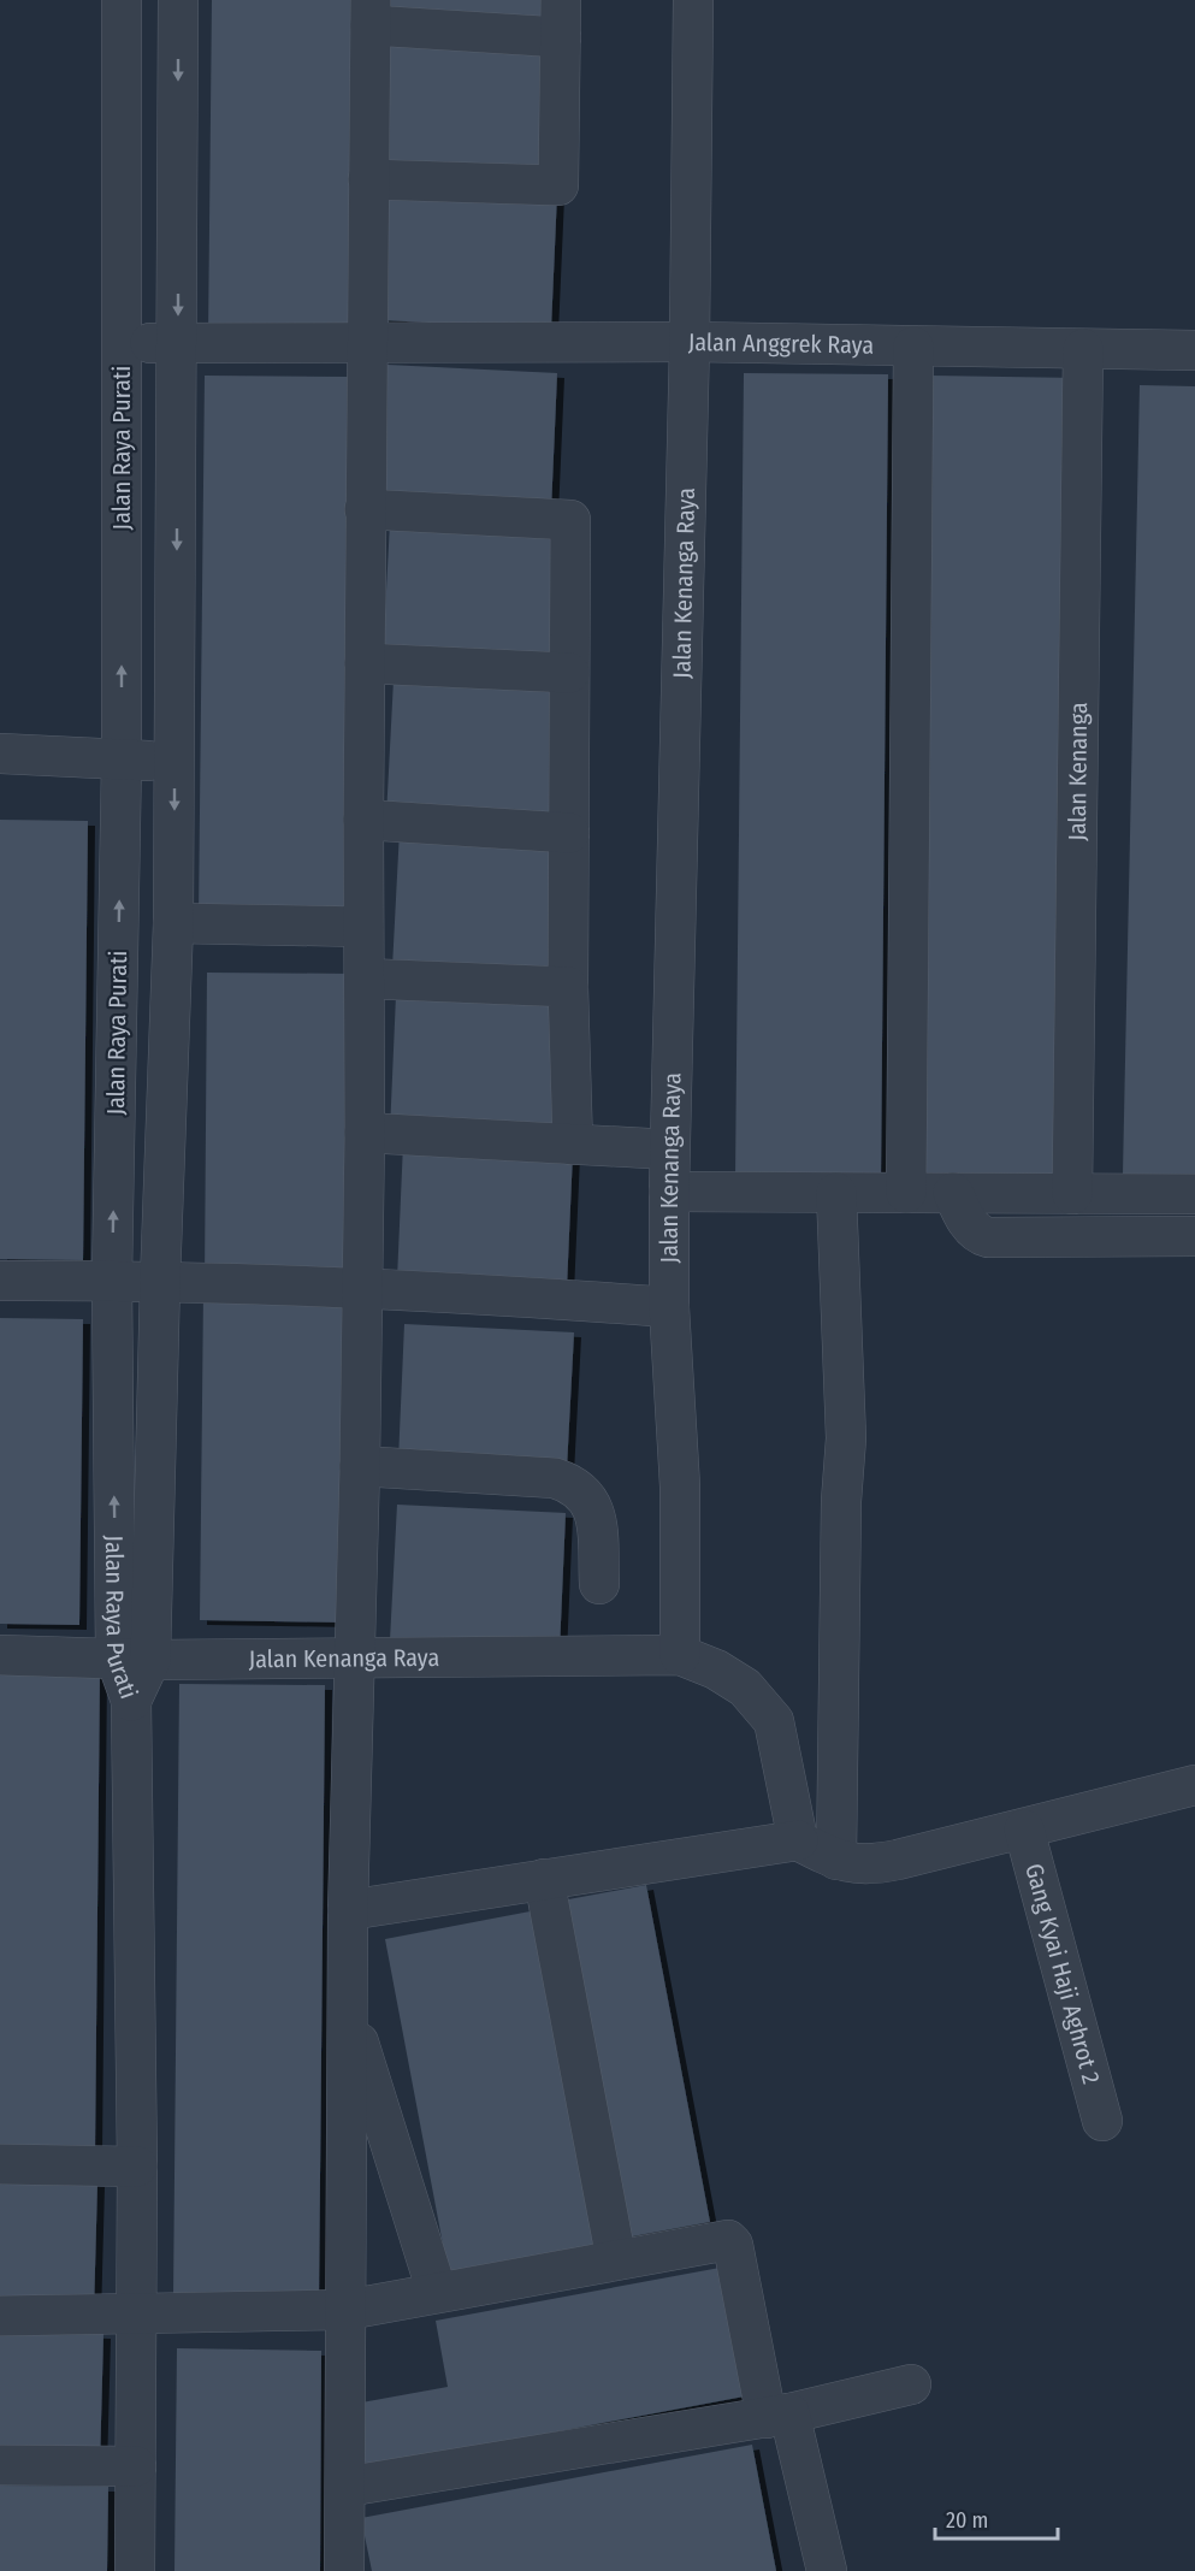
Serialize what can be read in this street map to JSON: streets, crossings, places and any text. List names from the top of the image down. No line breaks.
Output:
{"streets":{"street":["Jalan Anggrek Raya","Jalan Raya Purati","Jalan Kenanga Raya","Jalan Kenanga","Gang Kyai Haji Aghrot 2"]},"crossings":[["Jalan Anggrek Raya","Jalan Raya Purati"],["Jalan Anggrek Raya","Jalan Kenanga Raya"],["Jalan Anggrek Raya","Jalan Kenanga"],["Jalan Raya Purati","Jalan Kenanga Raya"]],"scale_bar":"20 m"}
